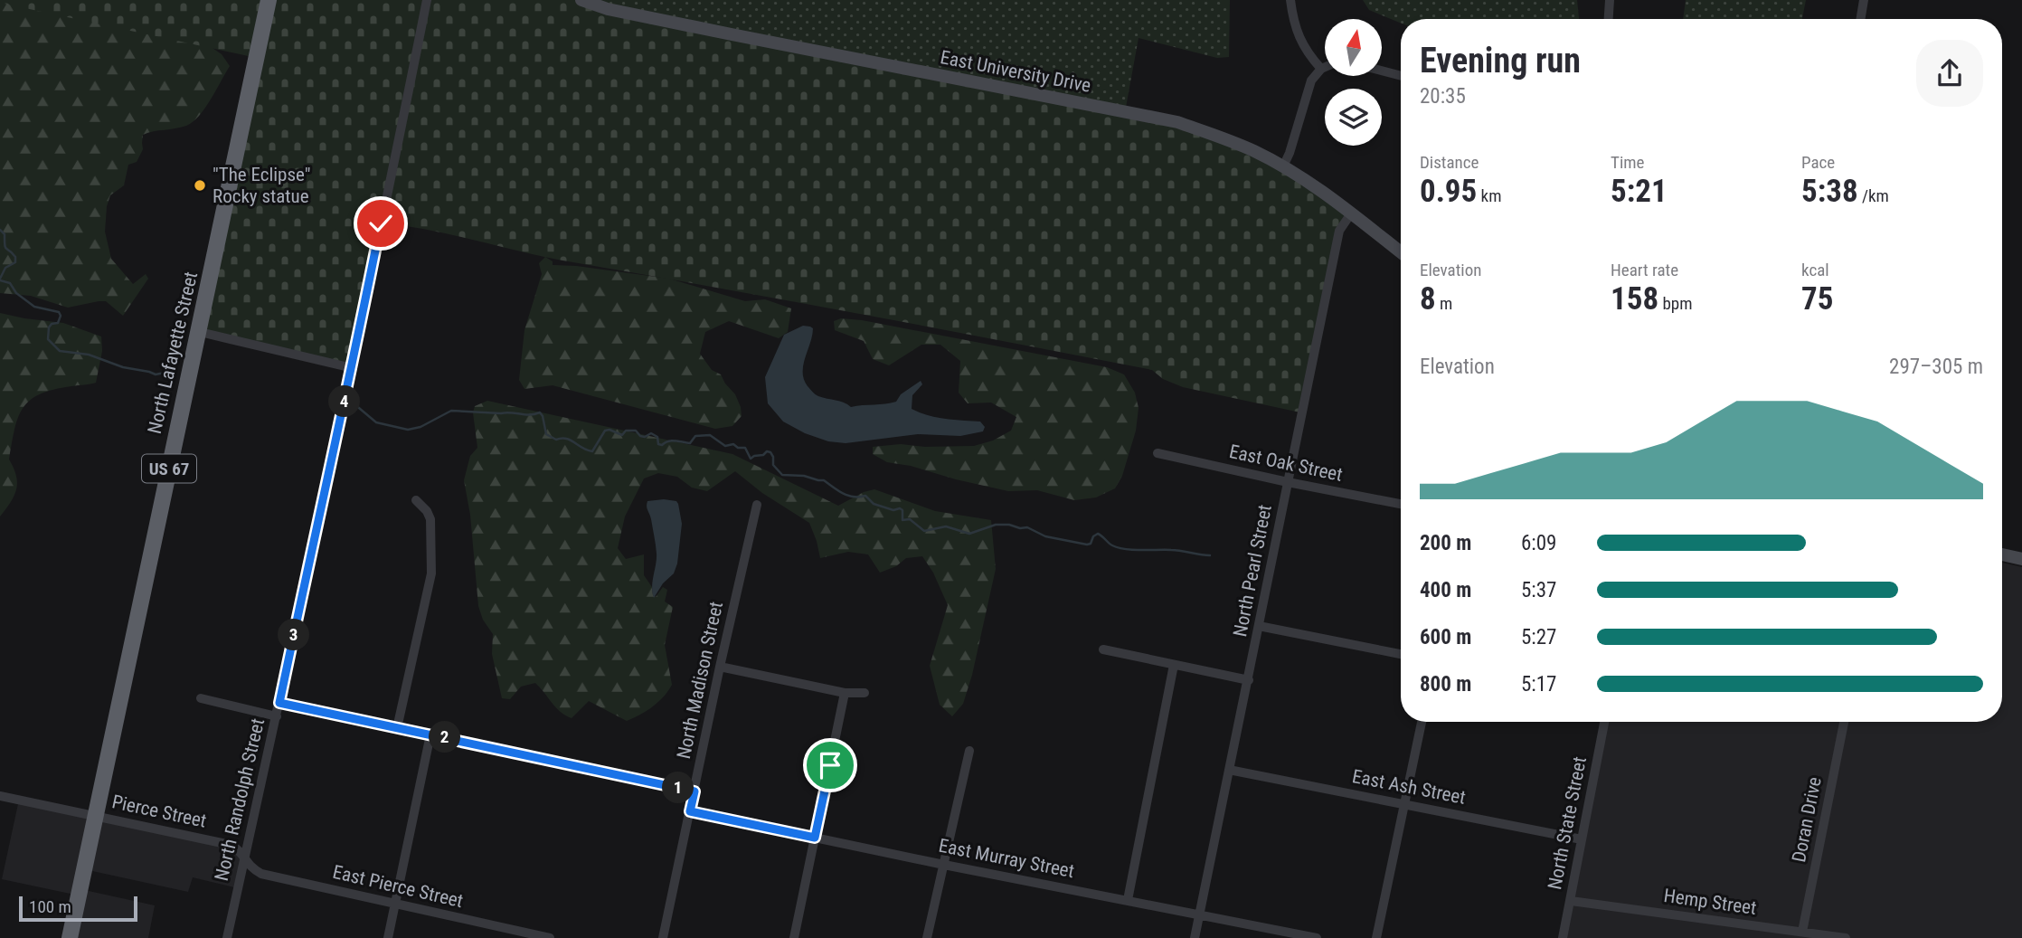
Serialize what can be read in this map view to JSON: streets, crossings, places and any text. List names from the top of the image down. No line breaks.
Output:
{"streets":{"highway":["North Lafayette Street","US 67"],"main road":["East University Drive"],"street":["East Oak Street","North Pearl Street","North Madison Street","East Ash Street","North Randolph Street","Pierce Street","Doran Drive","North State Street","East Murray Street","East Pierce Street","Hemp Street"]},"crossings":[["East University Drive","North Pearl Street"],["North Lafayette Street","Pierce Street"],["East Oak Street","North Pearl Street"],["North Pearl Street","East Ash Street"],["North Pearl Street","East Murray Street"],["North Madison Street","East Murray Street"],["East Ash Street","North State Street"],["North Randolph Street","Pierce Street"],["North Randolph Street","East Pierce Street"],["Pierce Street","East Pierce Street"],["Doran Drive","Hemp Street"],["North State Street","Hemp Street"]],"places":["\"The Eclipse\" Rocky statue"],"scale_bar":"100 m","north":"top","page":{"heading":["Evening run","20:35"],"stats":[["Distance","0.95 km"],["Time","5:21"],["Pace","5:38 /km"],["Elevation","8 m"],["Heart rate","158 bpm"],["kcal","75"]],"chart":["Elevation","297–305 m"],"pins":["4","3","2","1"],"list":[{"name":"200 m","note":"6:09"},{"name":"400 m","note":"5:37"},{"name":"600 m","note":"5:27"},{"name":"800 m","note":"5:17"}],"scale":"100 m"}}
